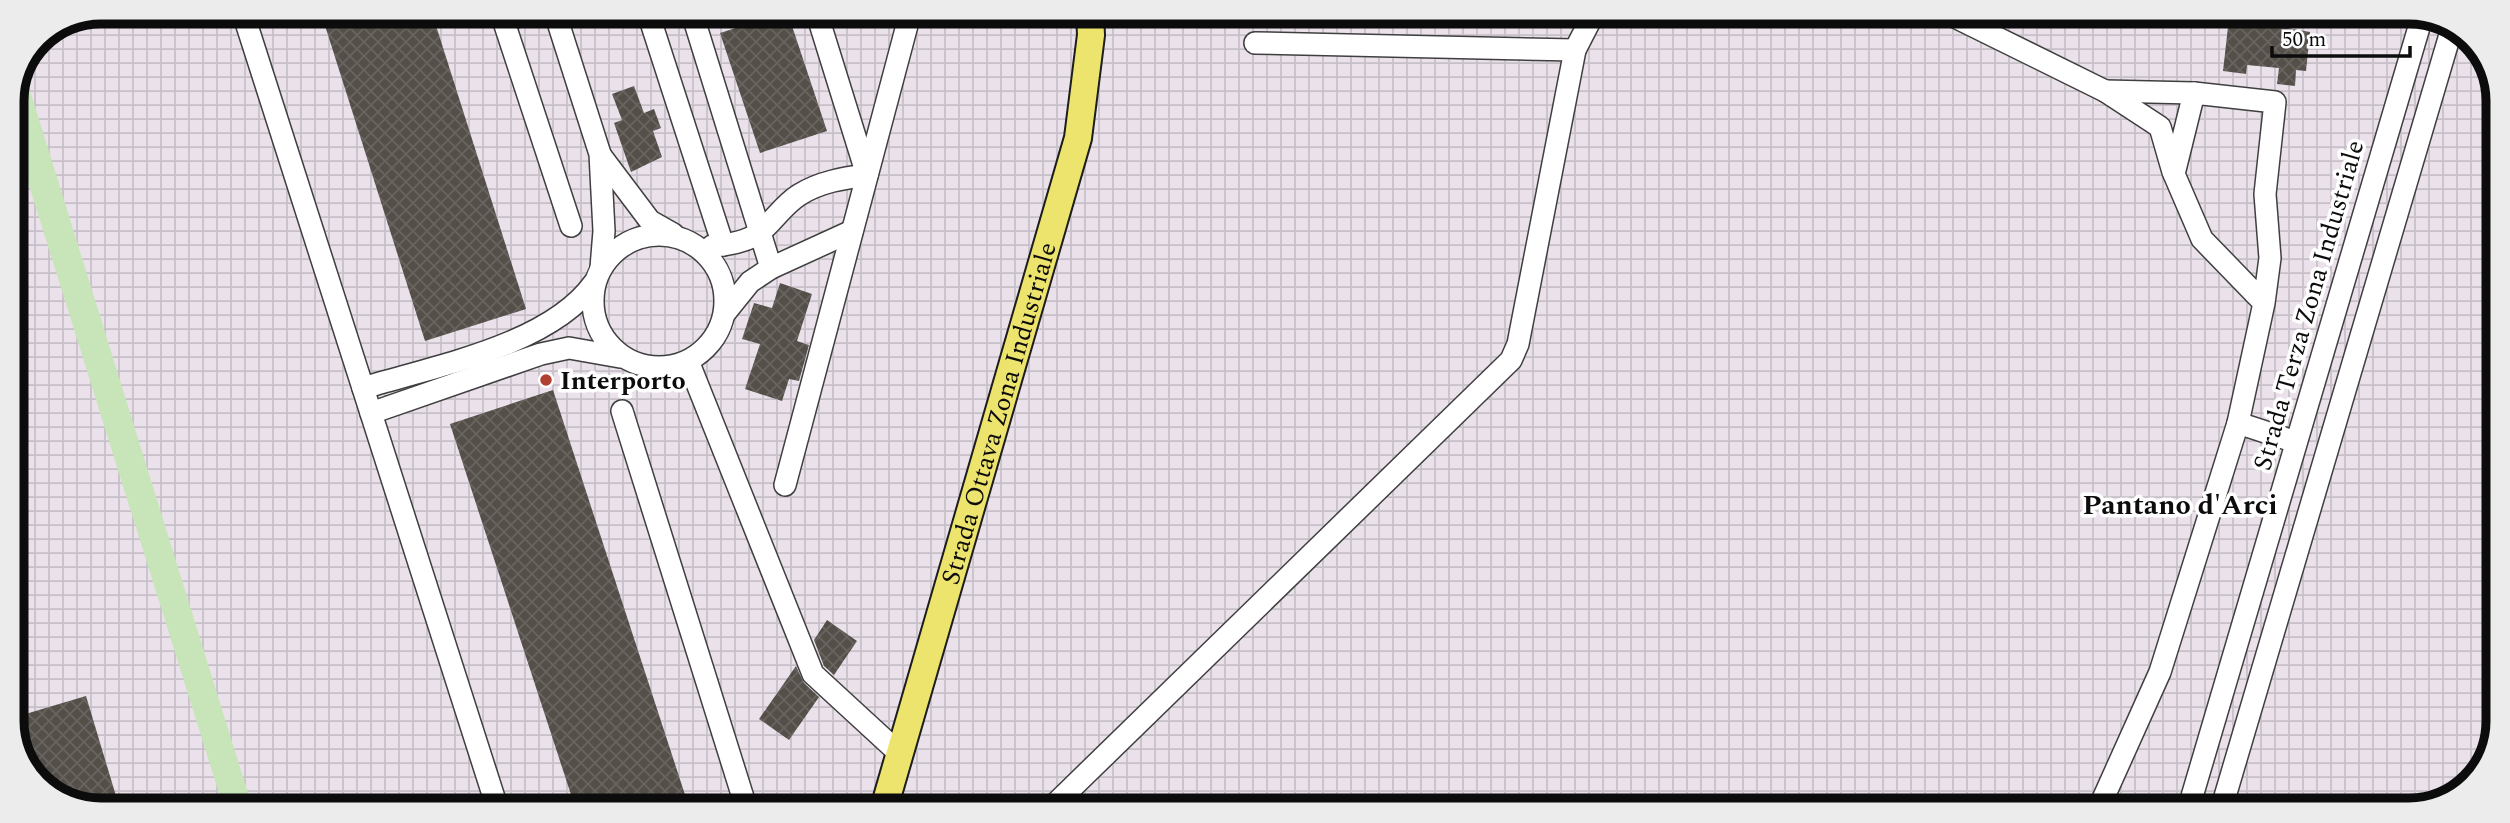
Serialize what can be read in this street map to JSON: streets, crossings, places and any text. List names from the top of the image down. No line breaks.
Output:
{"streets":{"main road":["Strada Ottava Zona Industriale"],"street":["Strada Terza Zona Industriale"]},"districts":["Pantano d'Arci"],"places":["Interporto"],"scale_bar":"50 m"}
